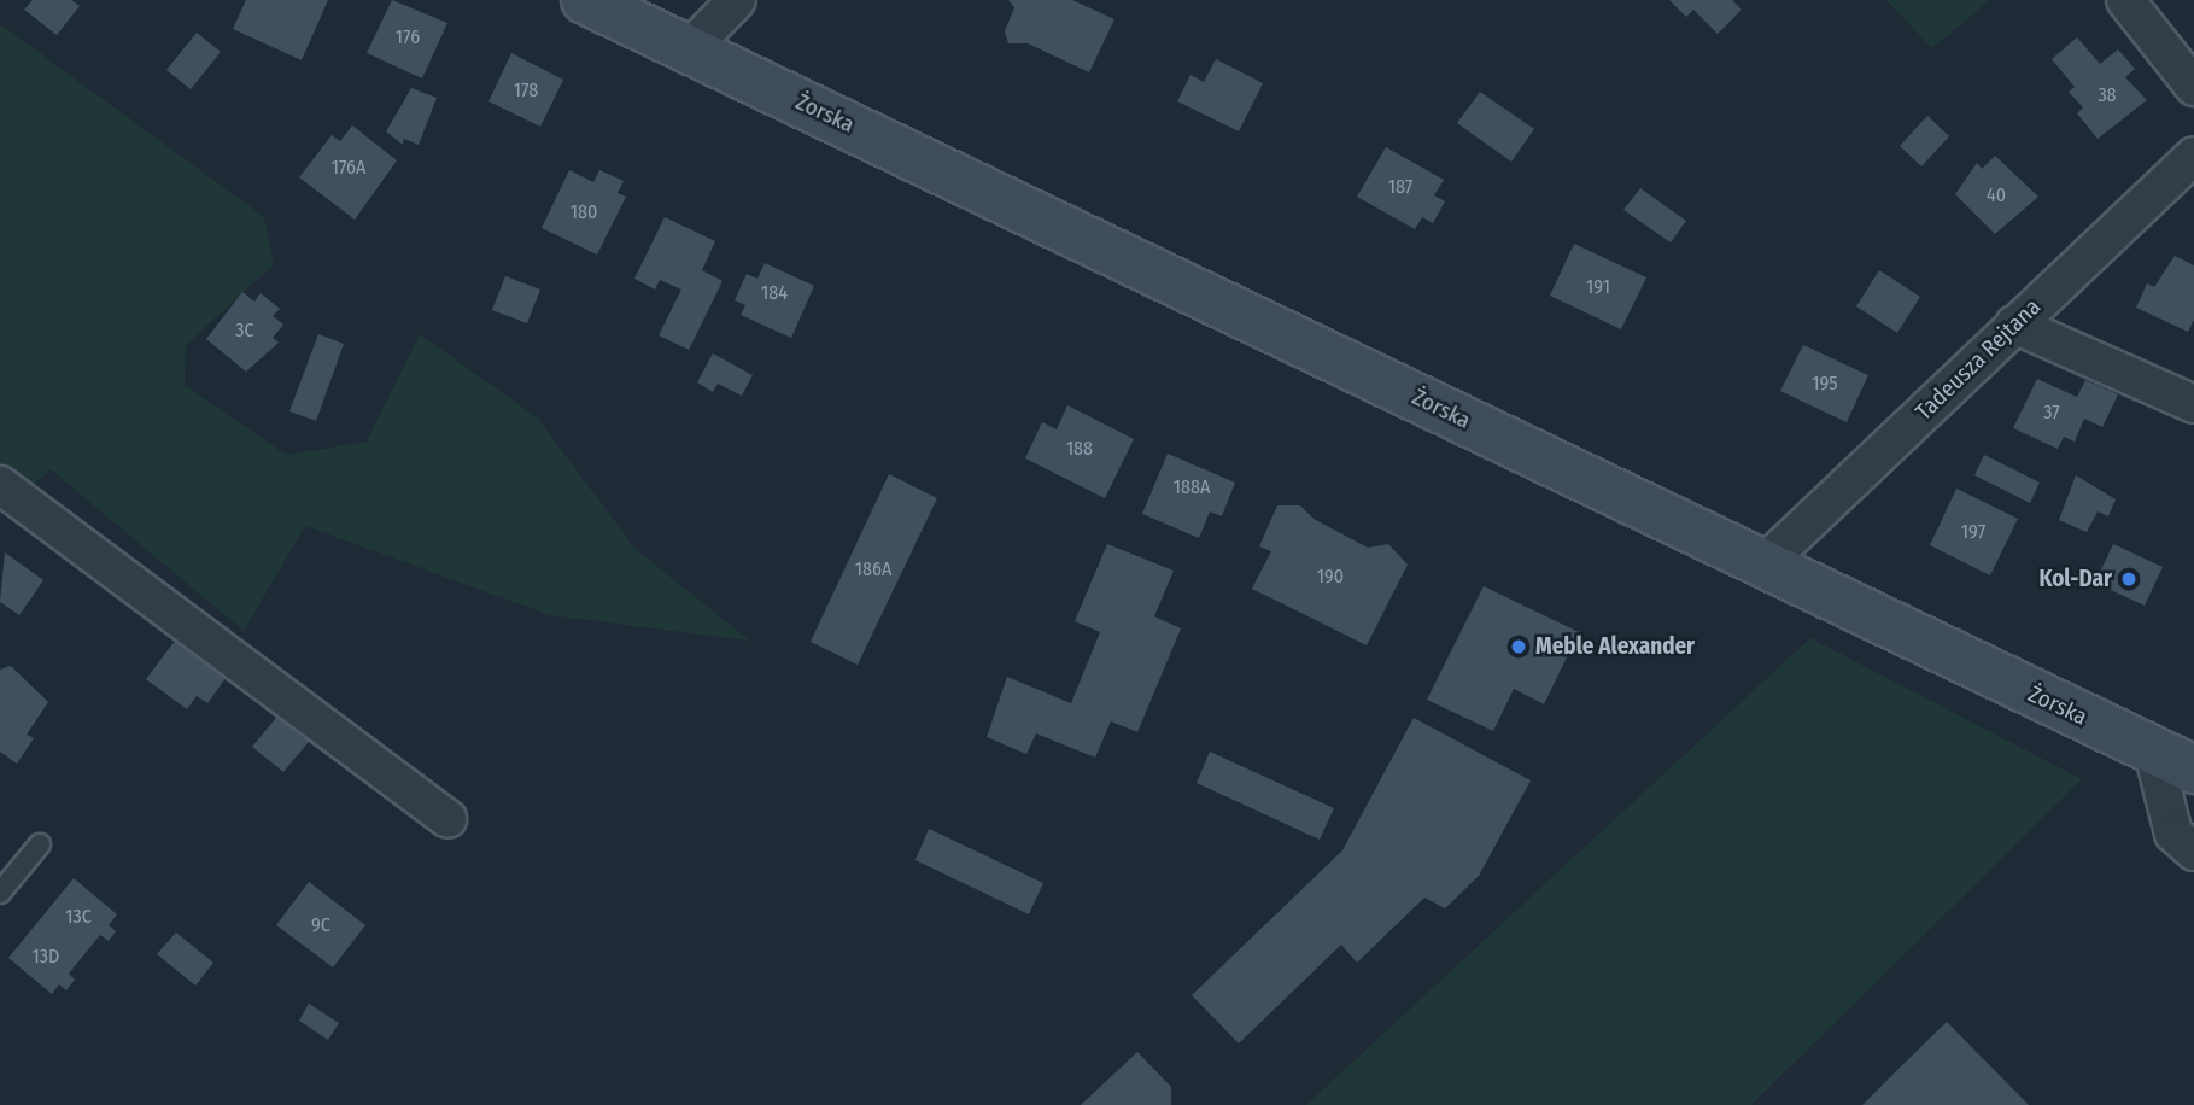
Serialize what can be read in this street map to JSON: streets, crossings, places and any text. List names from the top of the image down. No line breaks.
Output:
{"streets":{"main road":["Żorska"],"street":["Tadeusza Rejtana"]},"crossings":[["Żorska","Tadeusza Rejtana"]],"places":["Kol-Dar","Meble Alexander"],"house_numbers":["176","178","38","176A","187","40","180","191","184","3C","195","37","188","188A","197","186A","190","13C","9C","13D"]}
